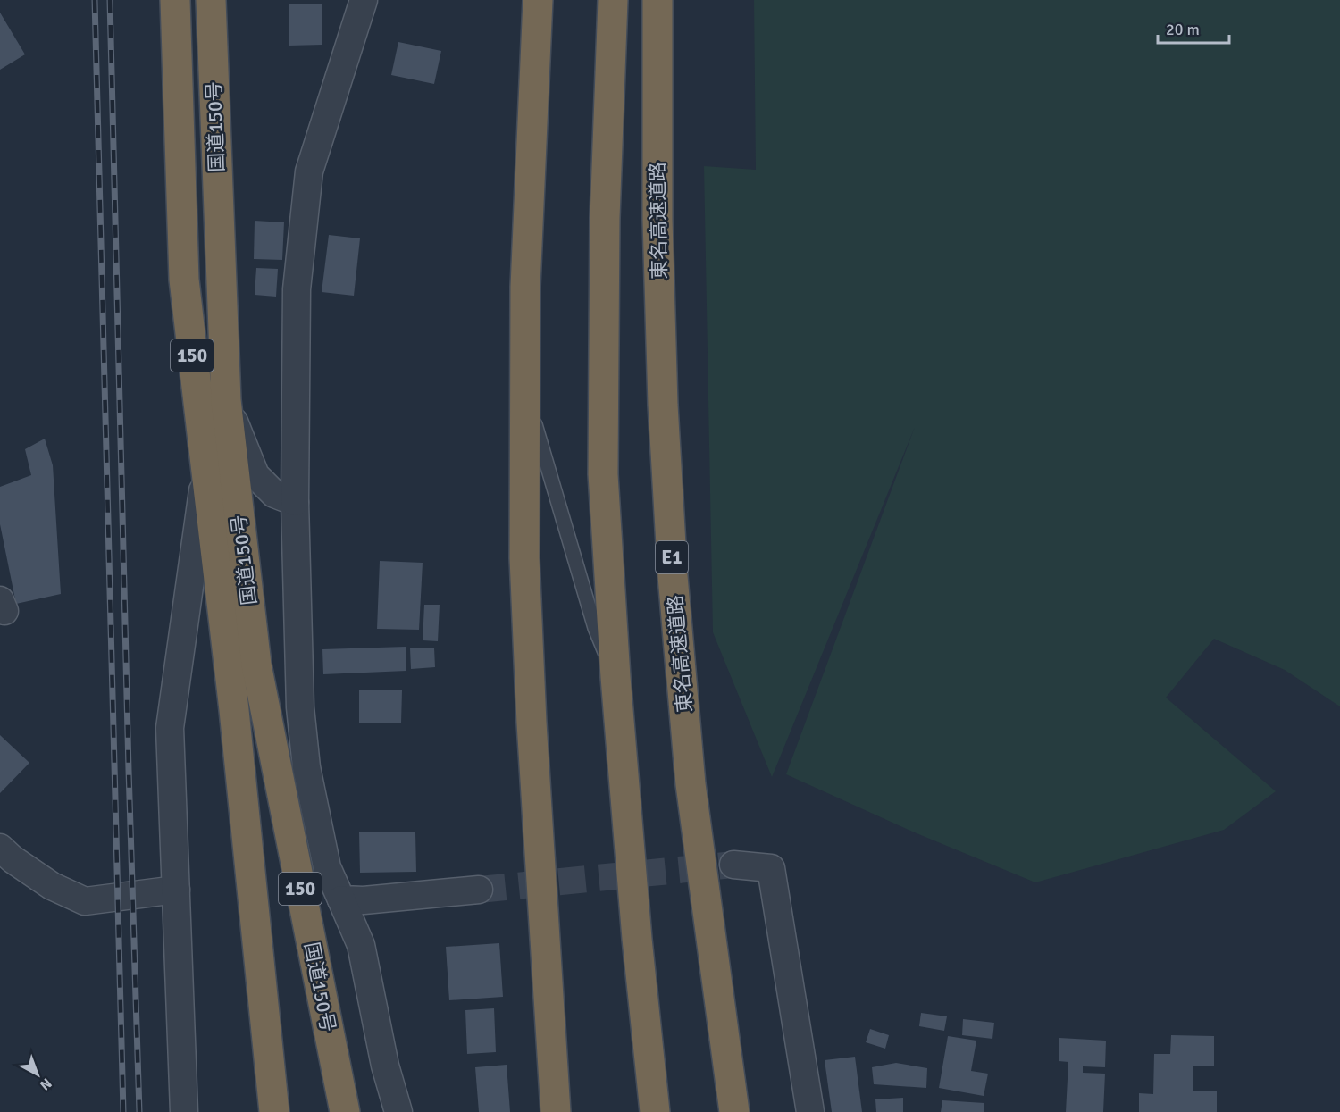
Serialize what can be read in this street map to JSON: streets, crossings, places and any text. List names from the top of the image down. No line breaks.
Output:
{"streets":{"highway":["国道150号","東名高速道路","150","E1"]},"scale_bar":"20 m","north":"bottom right"}
